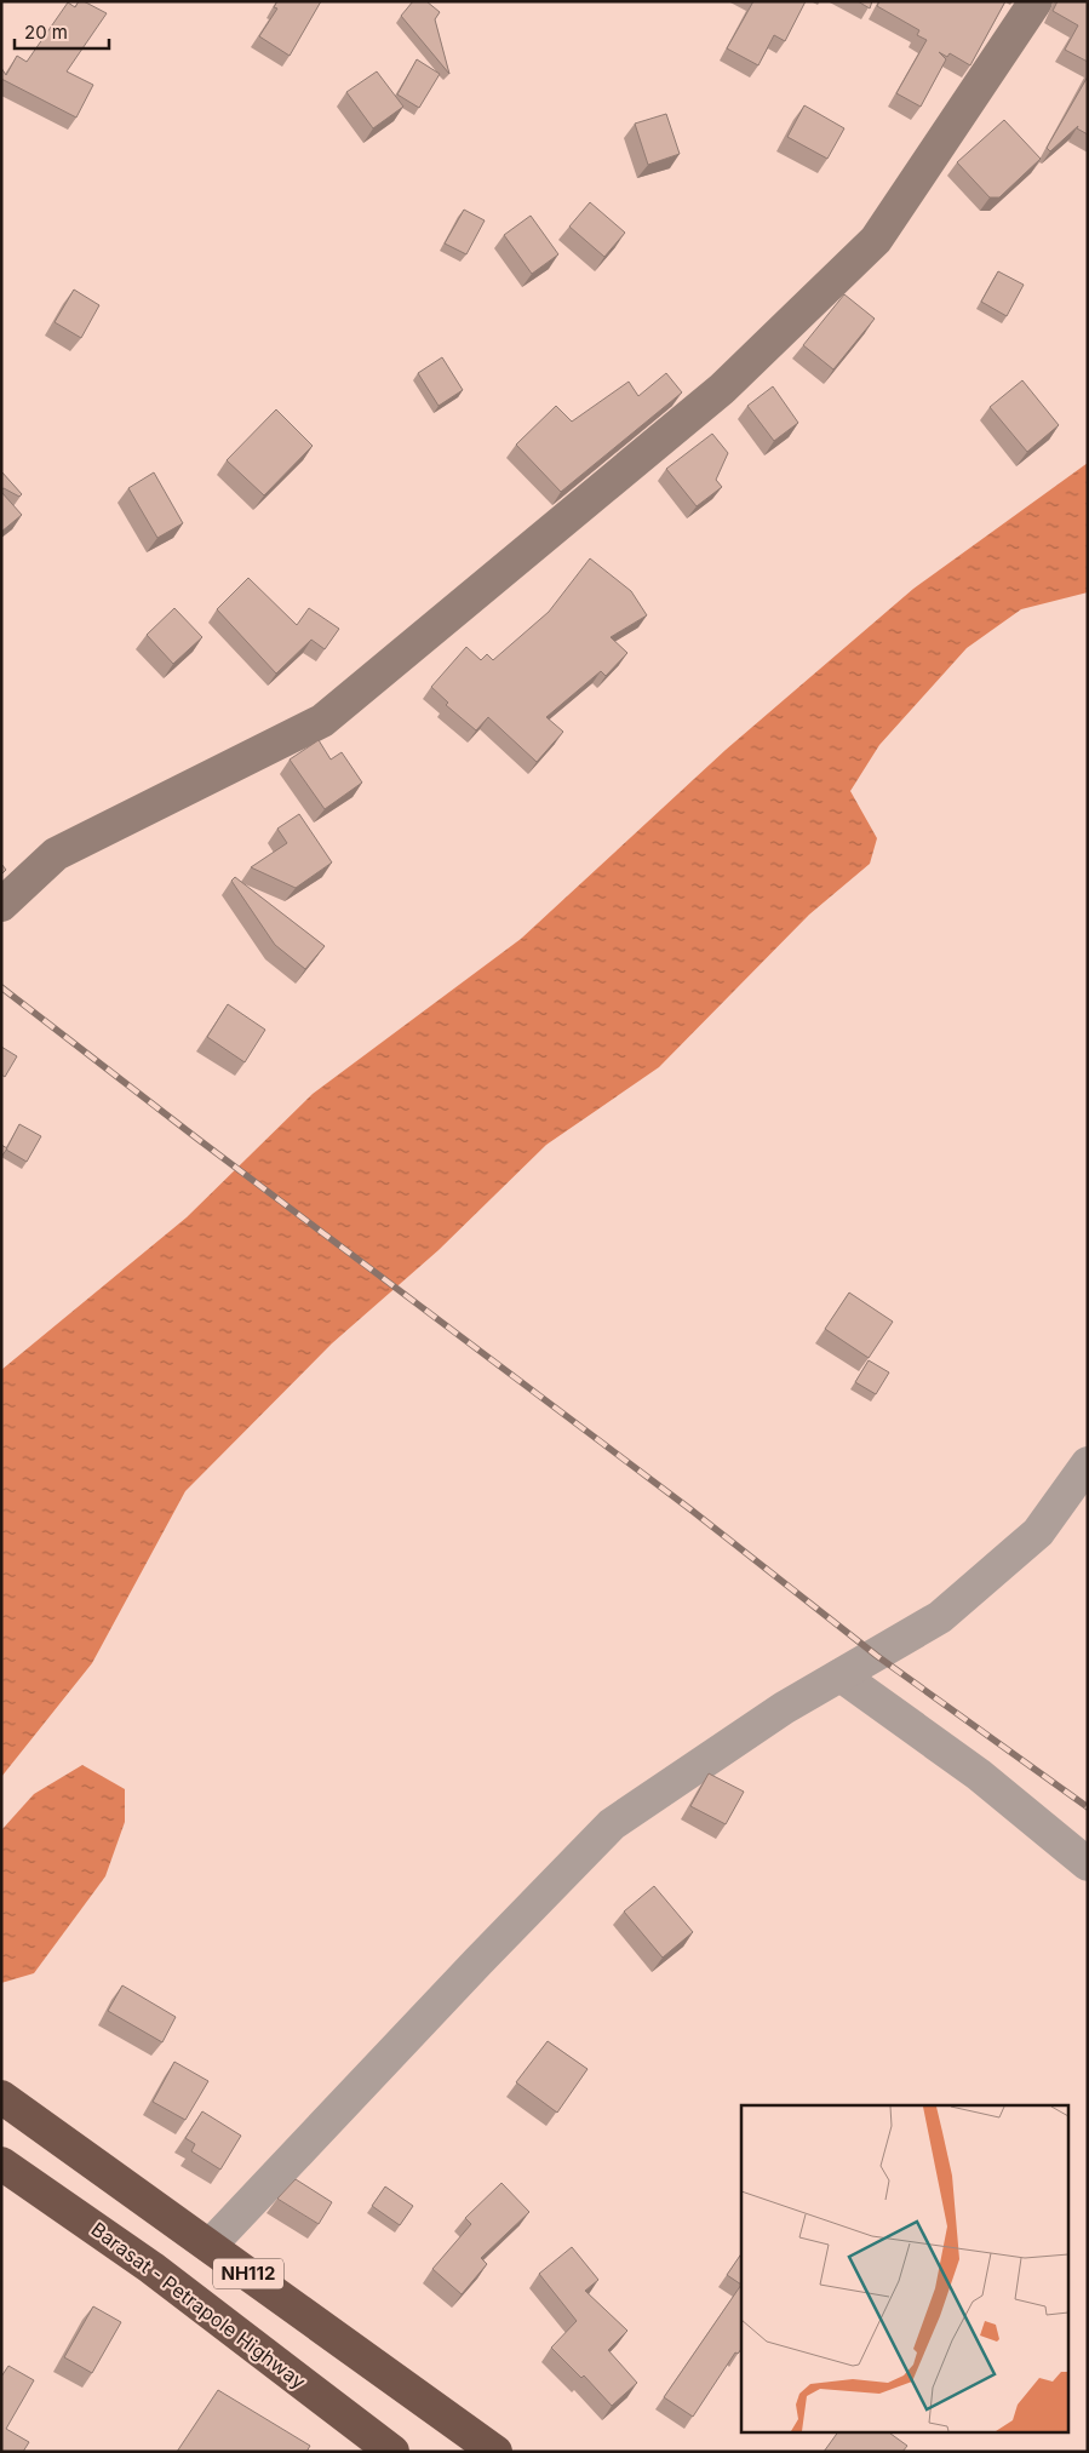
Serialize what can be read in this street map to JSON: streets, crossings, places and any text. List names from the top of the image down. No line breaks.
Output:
{"streets":{"highway":["NH112","Barasat - Petrapole Highway"]},"scale_bar":"20 m"}
